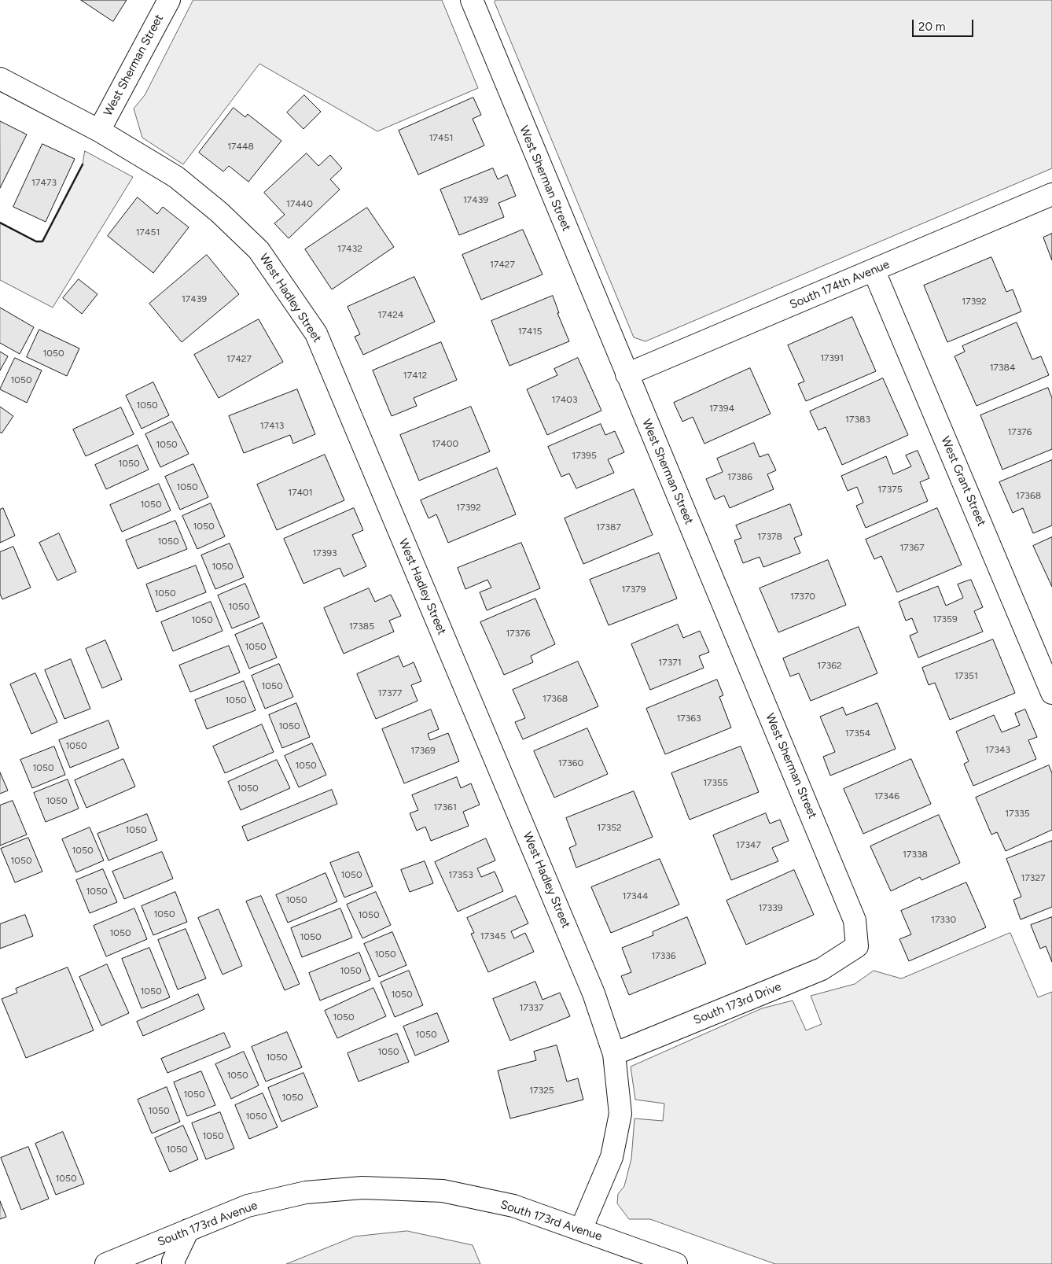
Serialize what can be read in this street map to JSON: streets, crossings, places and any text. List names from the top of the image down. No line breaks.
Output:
{"streets":{"street":["West Sherman Street","South 174th Avenue","West Hadley Street","West Grant Street","South 173rd Drive","South 173rd Avenue"]},"crossings":[["West Sherman Street","South 174th Avenue"],["West Sherman Street","West Hadley Street"],["West Sherman Street","South 173rd Drive"],["South 174th Avenue","West Grant Street"],["West Hadley Street","South 173rd Drive"],["West Hadley Street","South 173rd Avenue"]],"house_numbers":["17451","17448","17473","17439","17440","17451","17432","17427","17439","17392","17424","17415","1050","17391","17427","17384","17412","1050","17403","1050","17394","17383","17413","17376","17400","1050","17395","1050","17386","1050","17375","17401","17368","1050","17392","1050","17387","17378","1050","17367","17393","1050","17379","1050","17370","1050","17359","1050","17385","17376","1050","17371","17362","17351","1050","17377","17368","1050","17363","1050","17354","1050","17343","17369","17360","1050","1050","17355","1050","17346","1050","17361","17335","17352","1050","17347","1050","17338","1050","1050","17353","17327","1050","17344","1050","17339","1050","1050","17330","1050","17345","1050","1050","17336","1050","1050","1050","17337","1050","1050","1050","1050","1050","17325","1050","1050","1050","1050","1050","1050","1050"],"scale_bar":"20 m"}
